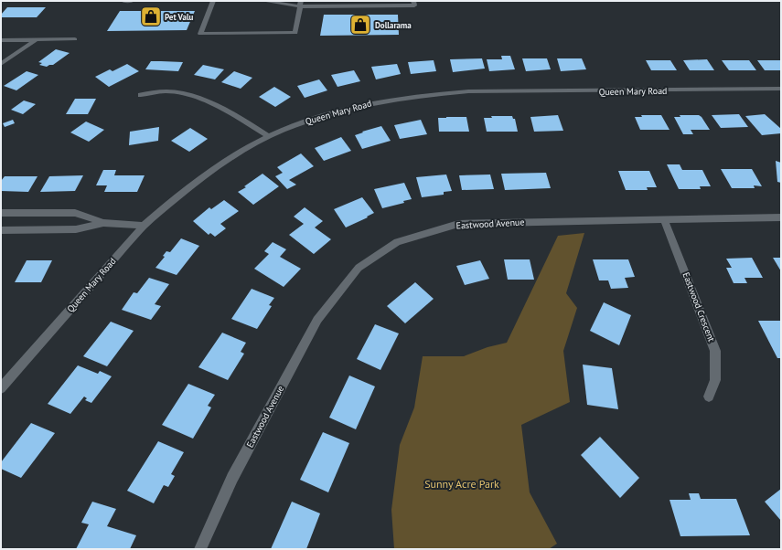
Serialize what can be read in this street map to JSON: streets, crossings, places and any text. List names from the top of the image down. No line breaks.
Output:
{"streets":{"street":["Queen Mary Road","Eastwood Avenue","Eastwood Crescent"]},"crossings":[["Eastwood Avenue","Eastwood Crescent"]],"parks":["Sunny Acre Park"],"places":{"shop":["Pet Valu","Dollarama"]}}
